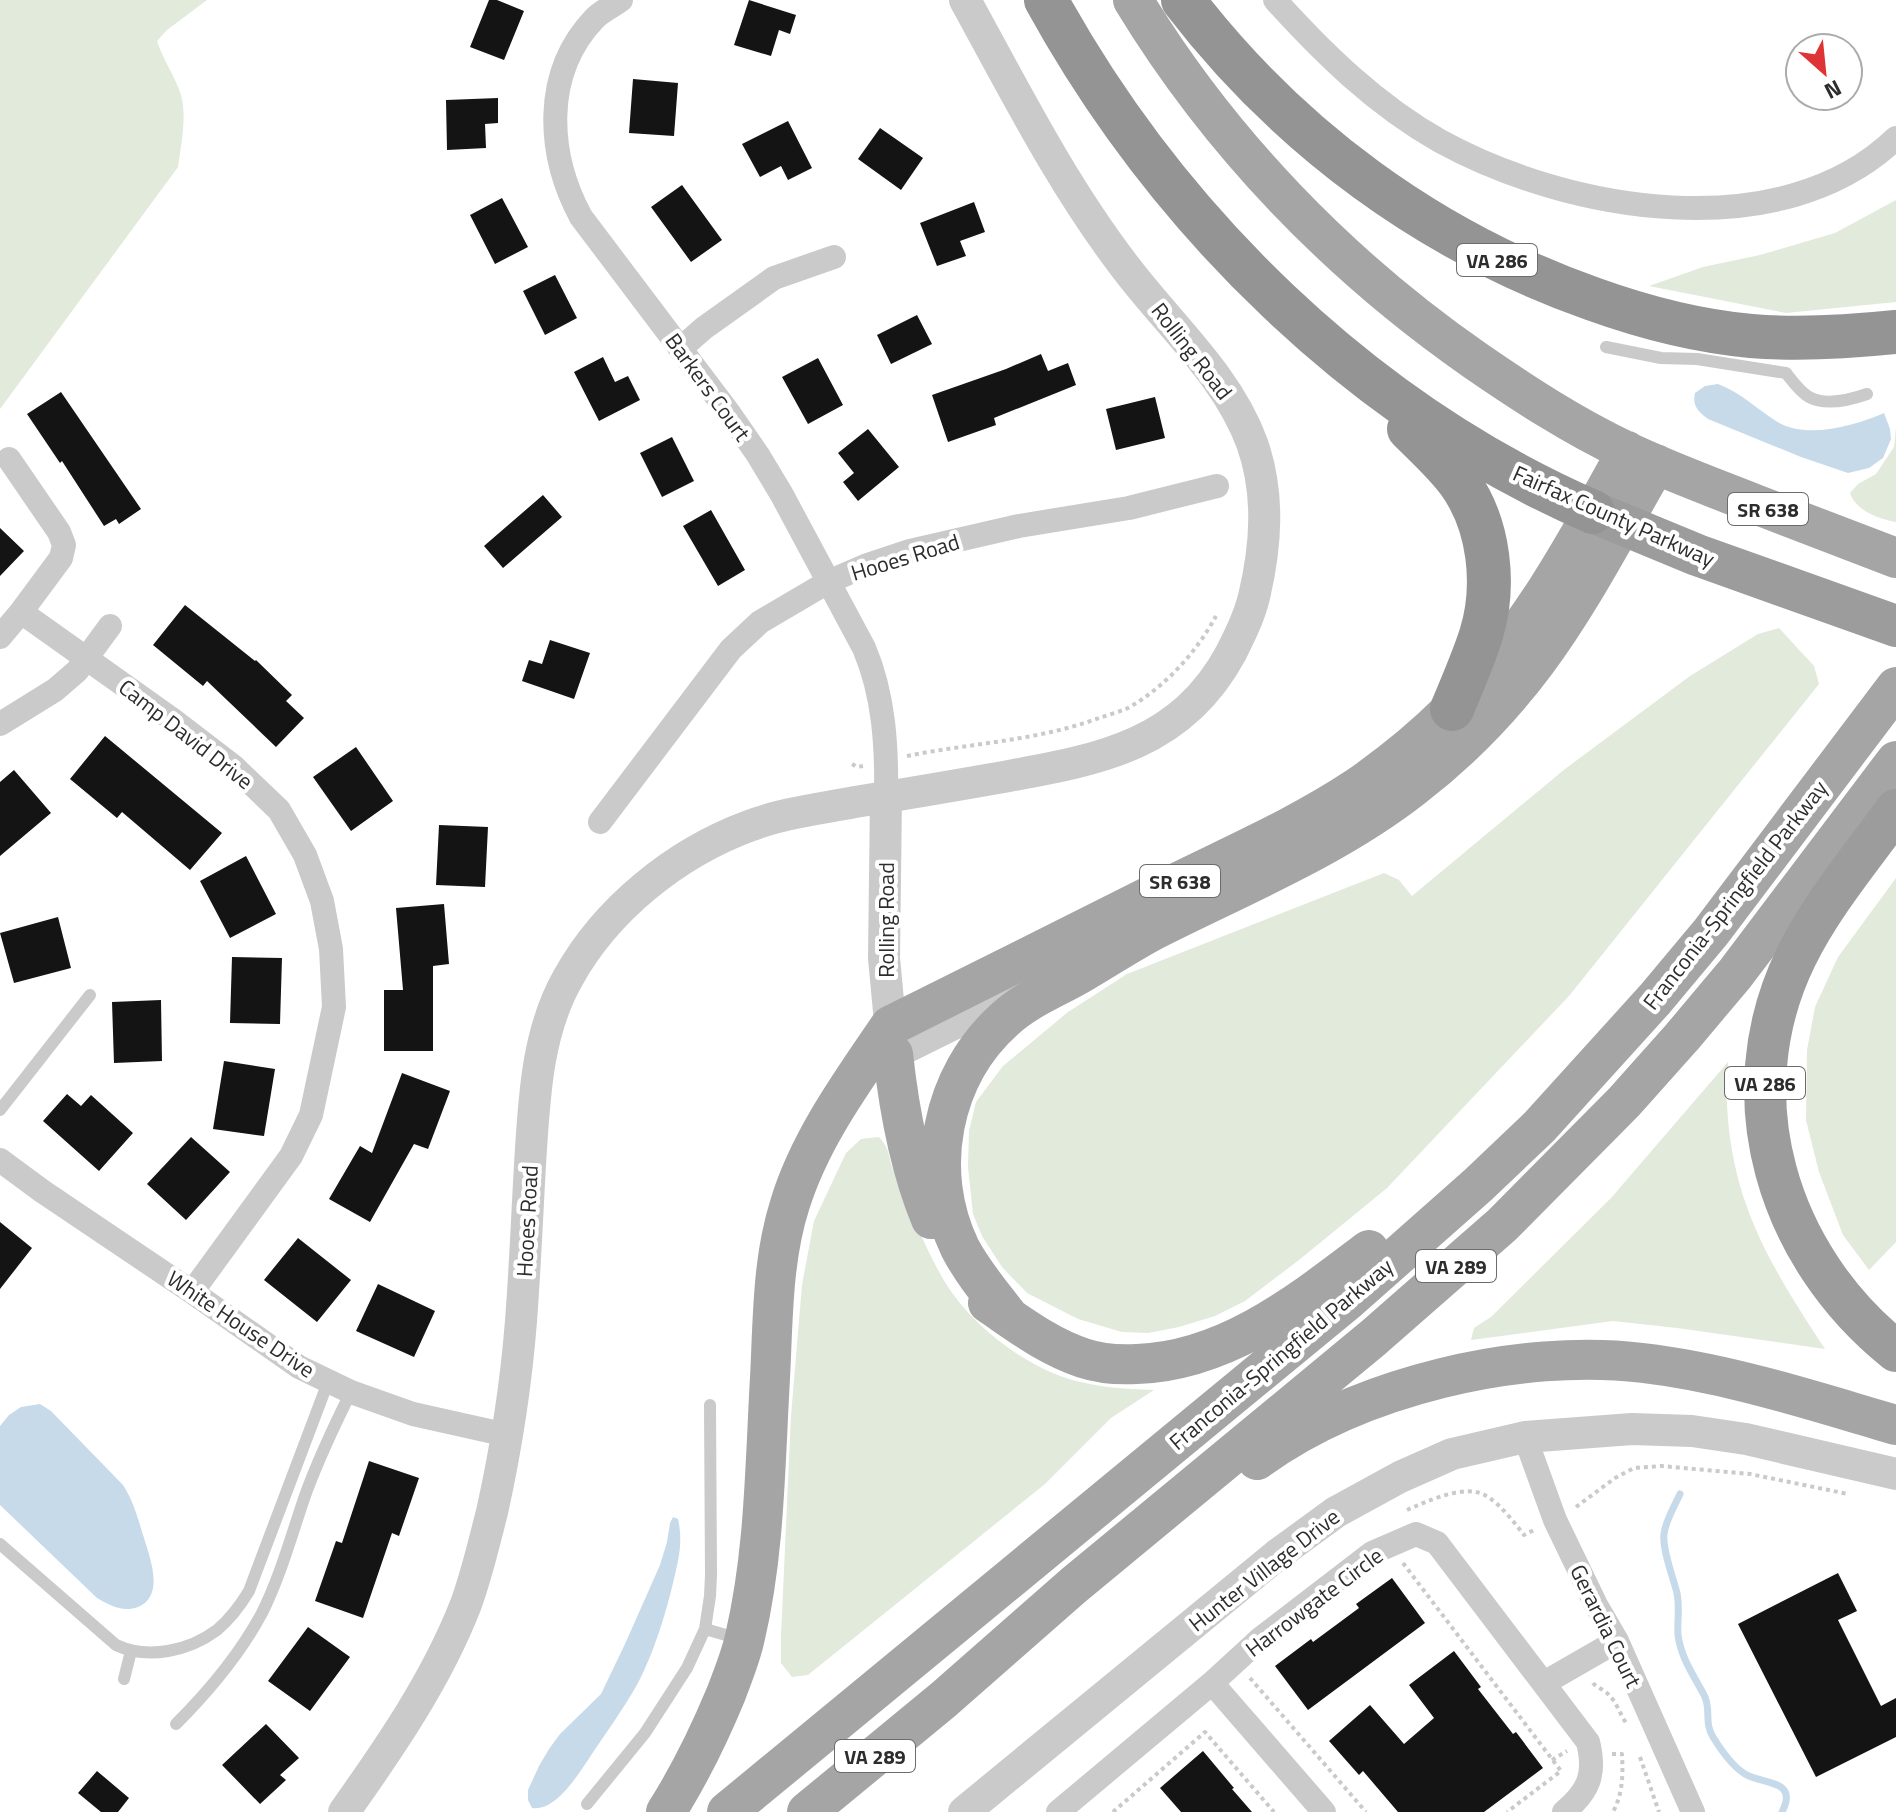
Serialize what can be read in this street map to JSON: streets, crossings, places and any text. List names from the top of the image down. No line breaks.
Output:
{"streets":{"highway":["VA 286","Fairfax County Parkway"],"main road":["SR 638","Franconia-Springfield Parkway","VA 289"],"street":["Rolling Road","Barkers Court","Hooes Road","Camp David Drive","White House Drive","Hunter Village Drive","Harrowgate Circle","Gerardia Court"]},"crossings":[["Rolling Road","Barkers Court"],["Rolling Road","SR 638"],["Rolling Road","Hooes Road"],["Barkers Court","Hooes Road"],["SR 638","Fairfax County Parkway"],["Hooes Road","White House Drive"],["Camp David Drive","White House Drive"],["Hunter Village Drive","Gerardia Court"]],"north":"bottom right"}
